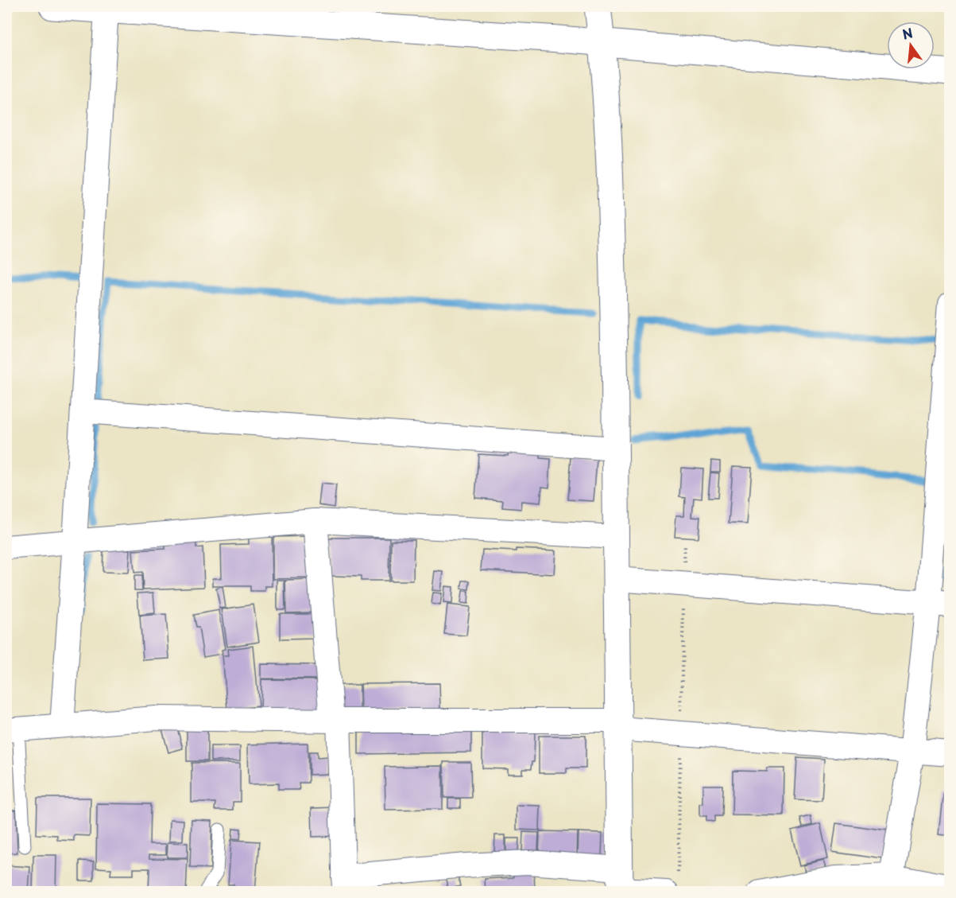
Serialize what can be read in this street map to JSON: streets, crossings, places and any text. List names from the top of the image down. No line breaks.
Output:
{"north":"top"}
